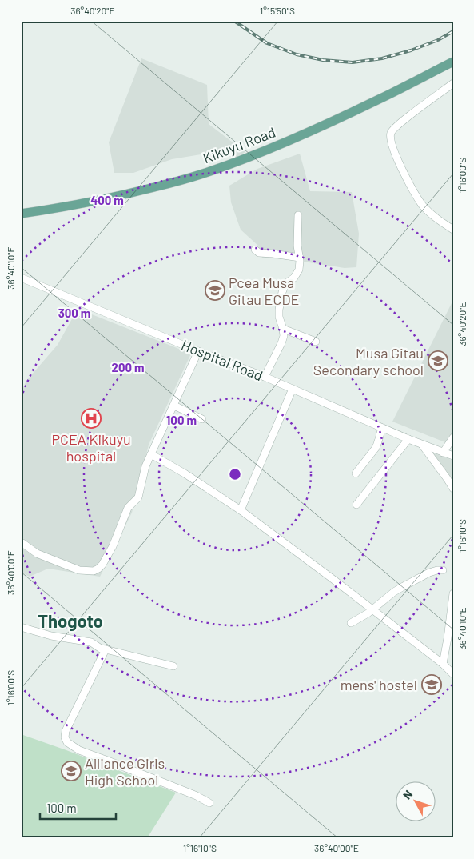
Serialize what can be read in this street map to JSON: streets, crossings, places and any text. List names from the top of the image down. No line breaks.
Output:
{"streets":{"main road":["Kikuyu Road"],"street":["Hospital Road"]},"districts":["Thogoto"],"places":{"school or university":["Pcea Musa Gitau ECDE","Musa Gitau Secondary school","mens' hostel","Alliance Girls High School"],"hospital":["PCEA Kikuyu hospital"]},"scale_bar":"100 m","north":"top left","coordinates":["36°40'20\"E","1°15'50\"S","1°16'00\"S","36°40'10\"E","1°16'10\"S","36°40'00\"E"],"rings":["400 m","300 m","200 m","100 m"]}
